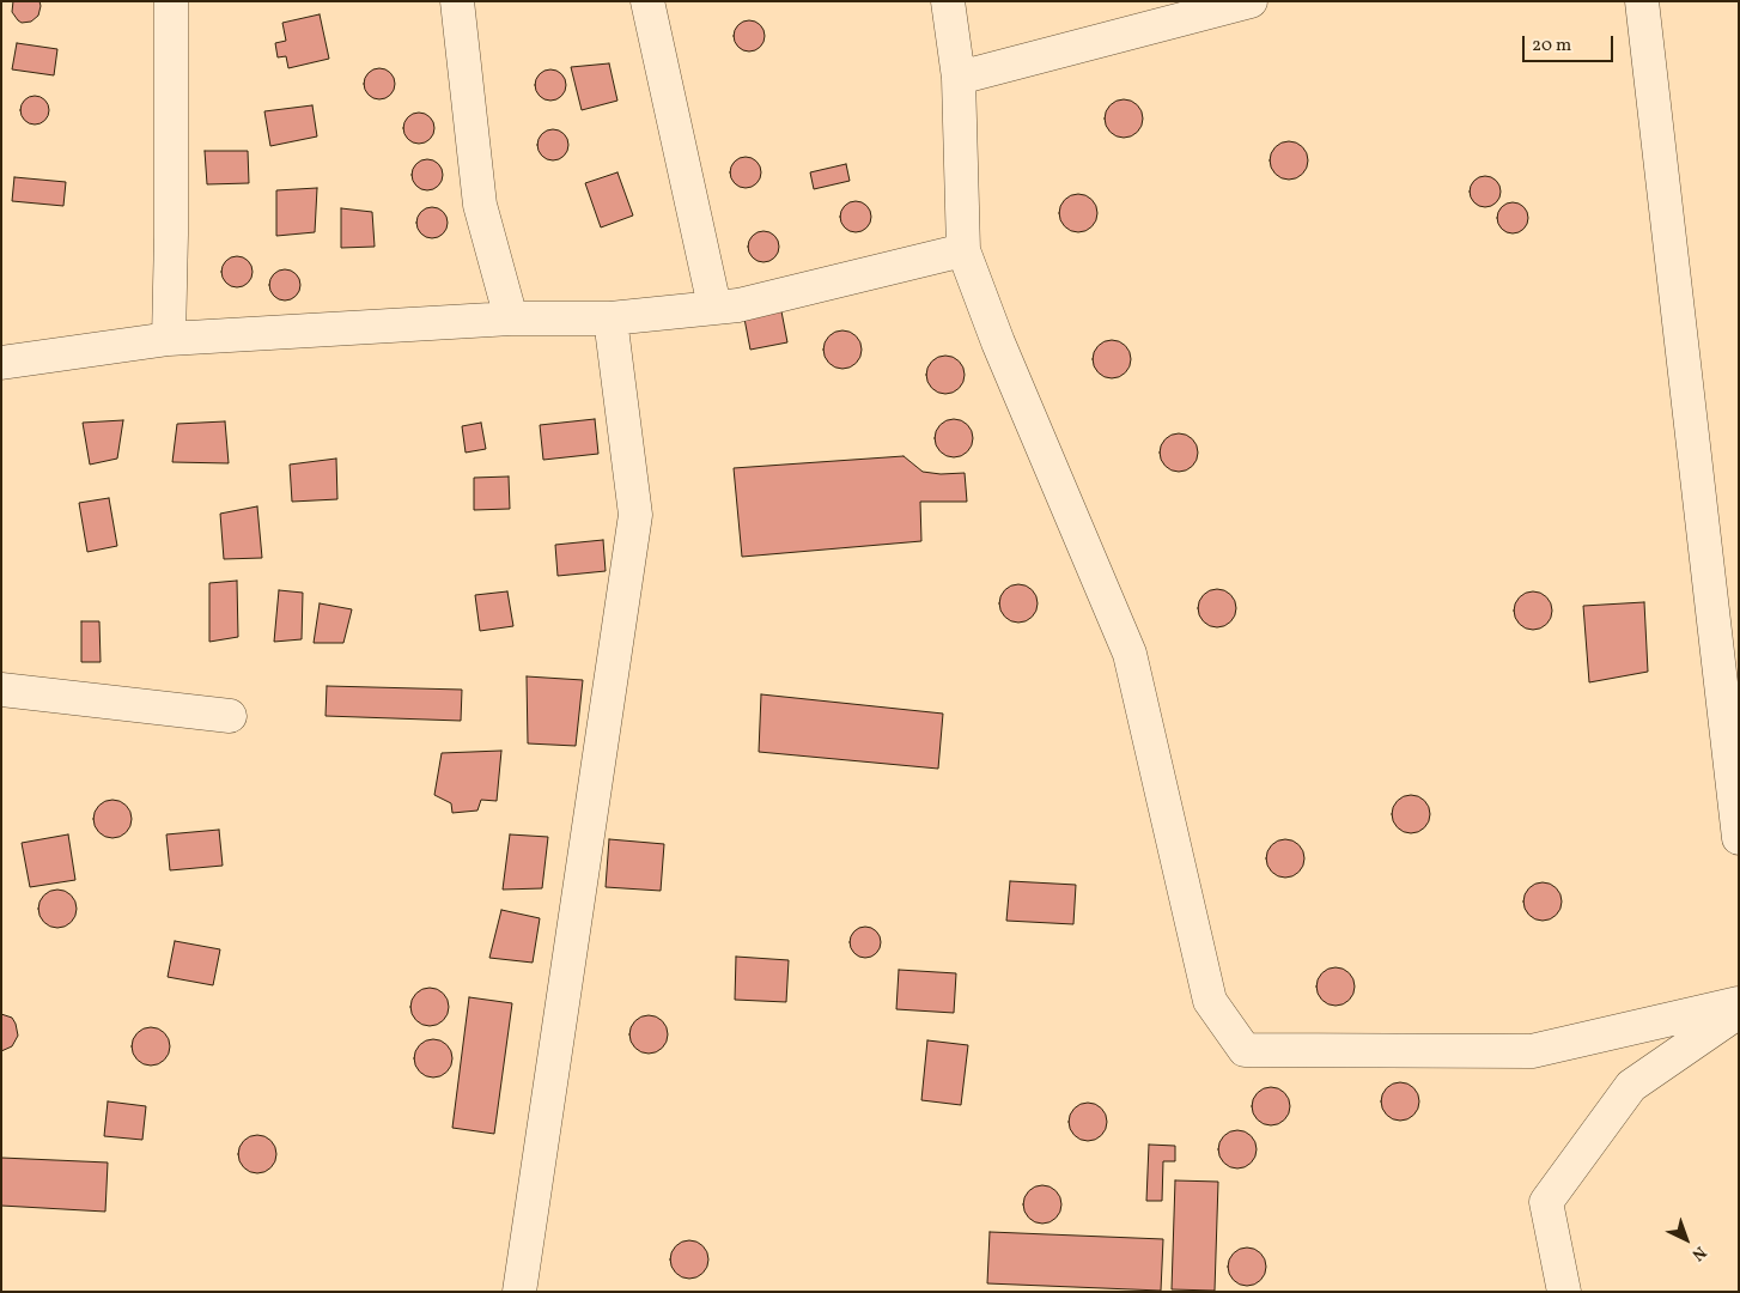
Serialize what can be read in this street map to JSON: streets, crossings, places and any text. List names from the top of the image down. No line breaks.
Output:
{"scale_bar":"20 m","north":"bottom right"}
